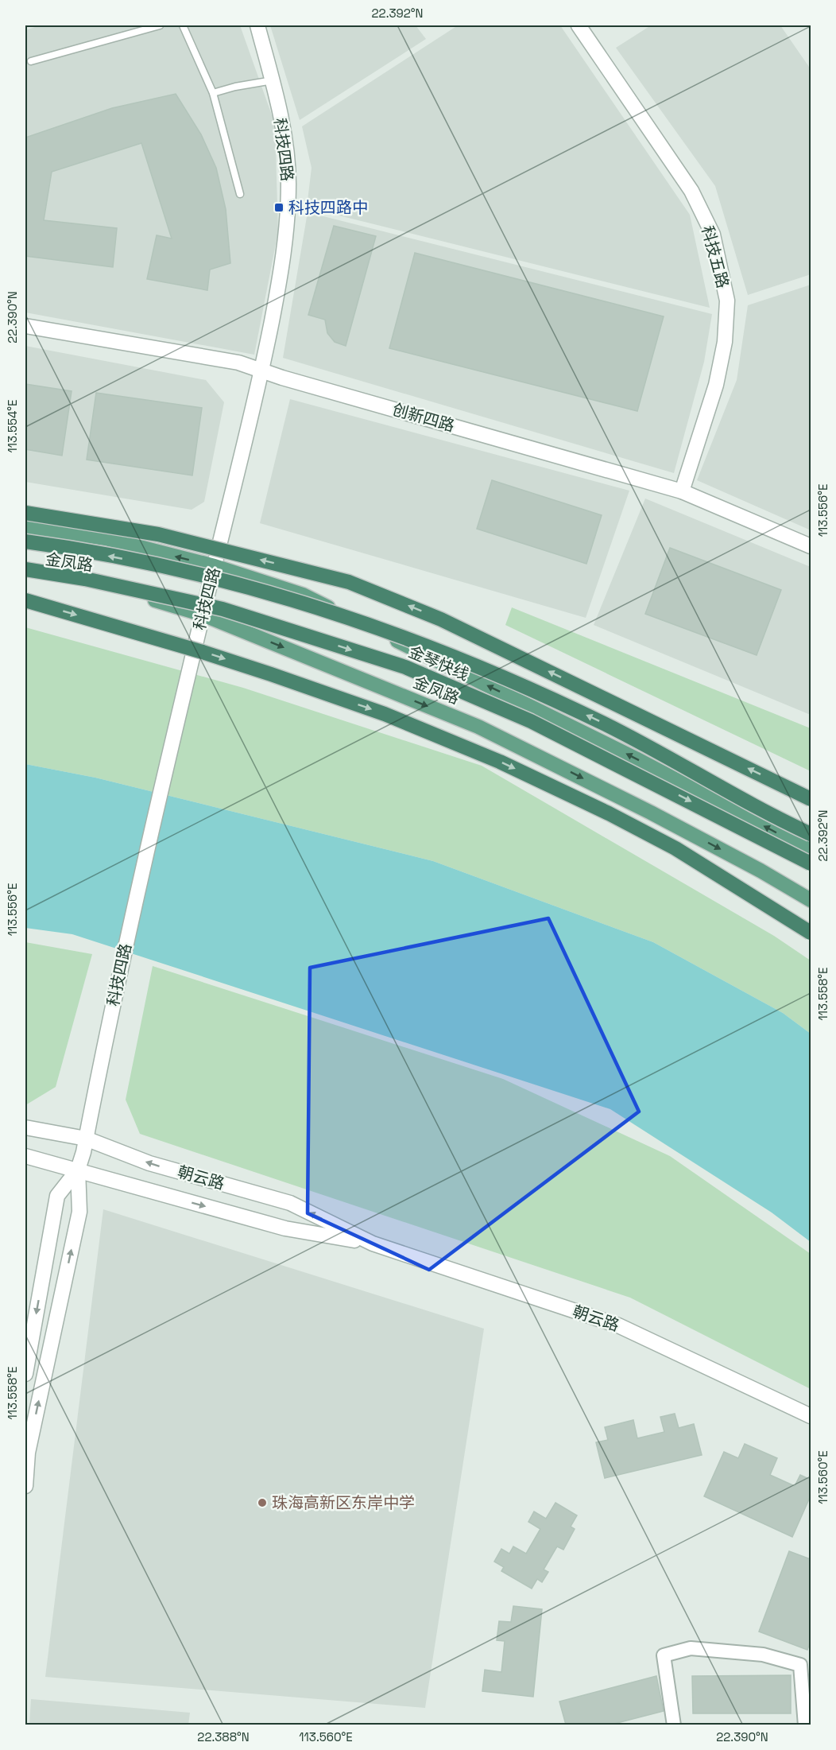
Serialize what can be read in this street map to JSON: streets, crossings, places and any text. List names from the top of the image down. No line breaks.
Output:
{"streets":{"highway":["金琴快线"],"main road":["金凤路"],"street":["科技四路","科技五路","创新四路","朝云路"]},"crossings":[["科技四路","创新四路"],["科技四路","金凤路"],["科技四路","朝云路"],["科技五路","创新四路"]],"places":{"transit":["科技四路中"],"other":["珠海高新区东岸中学"]},"coordinates":["22.392°N","22.390°N","113.554°E","113.556°E","113.558°E","113.560°E","22.388°N"]}
